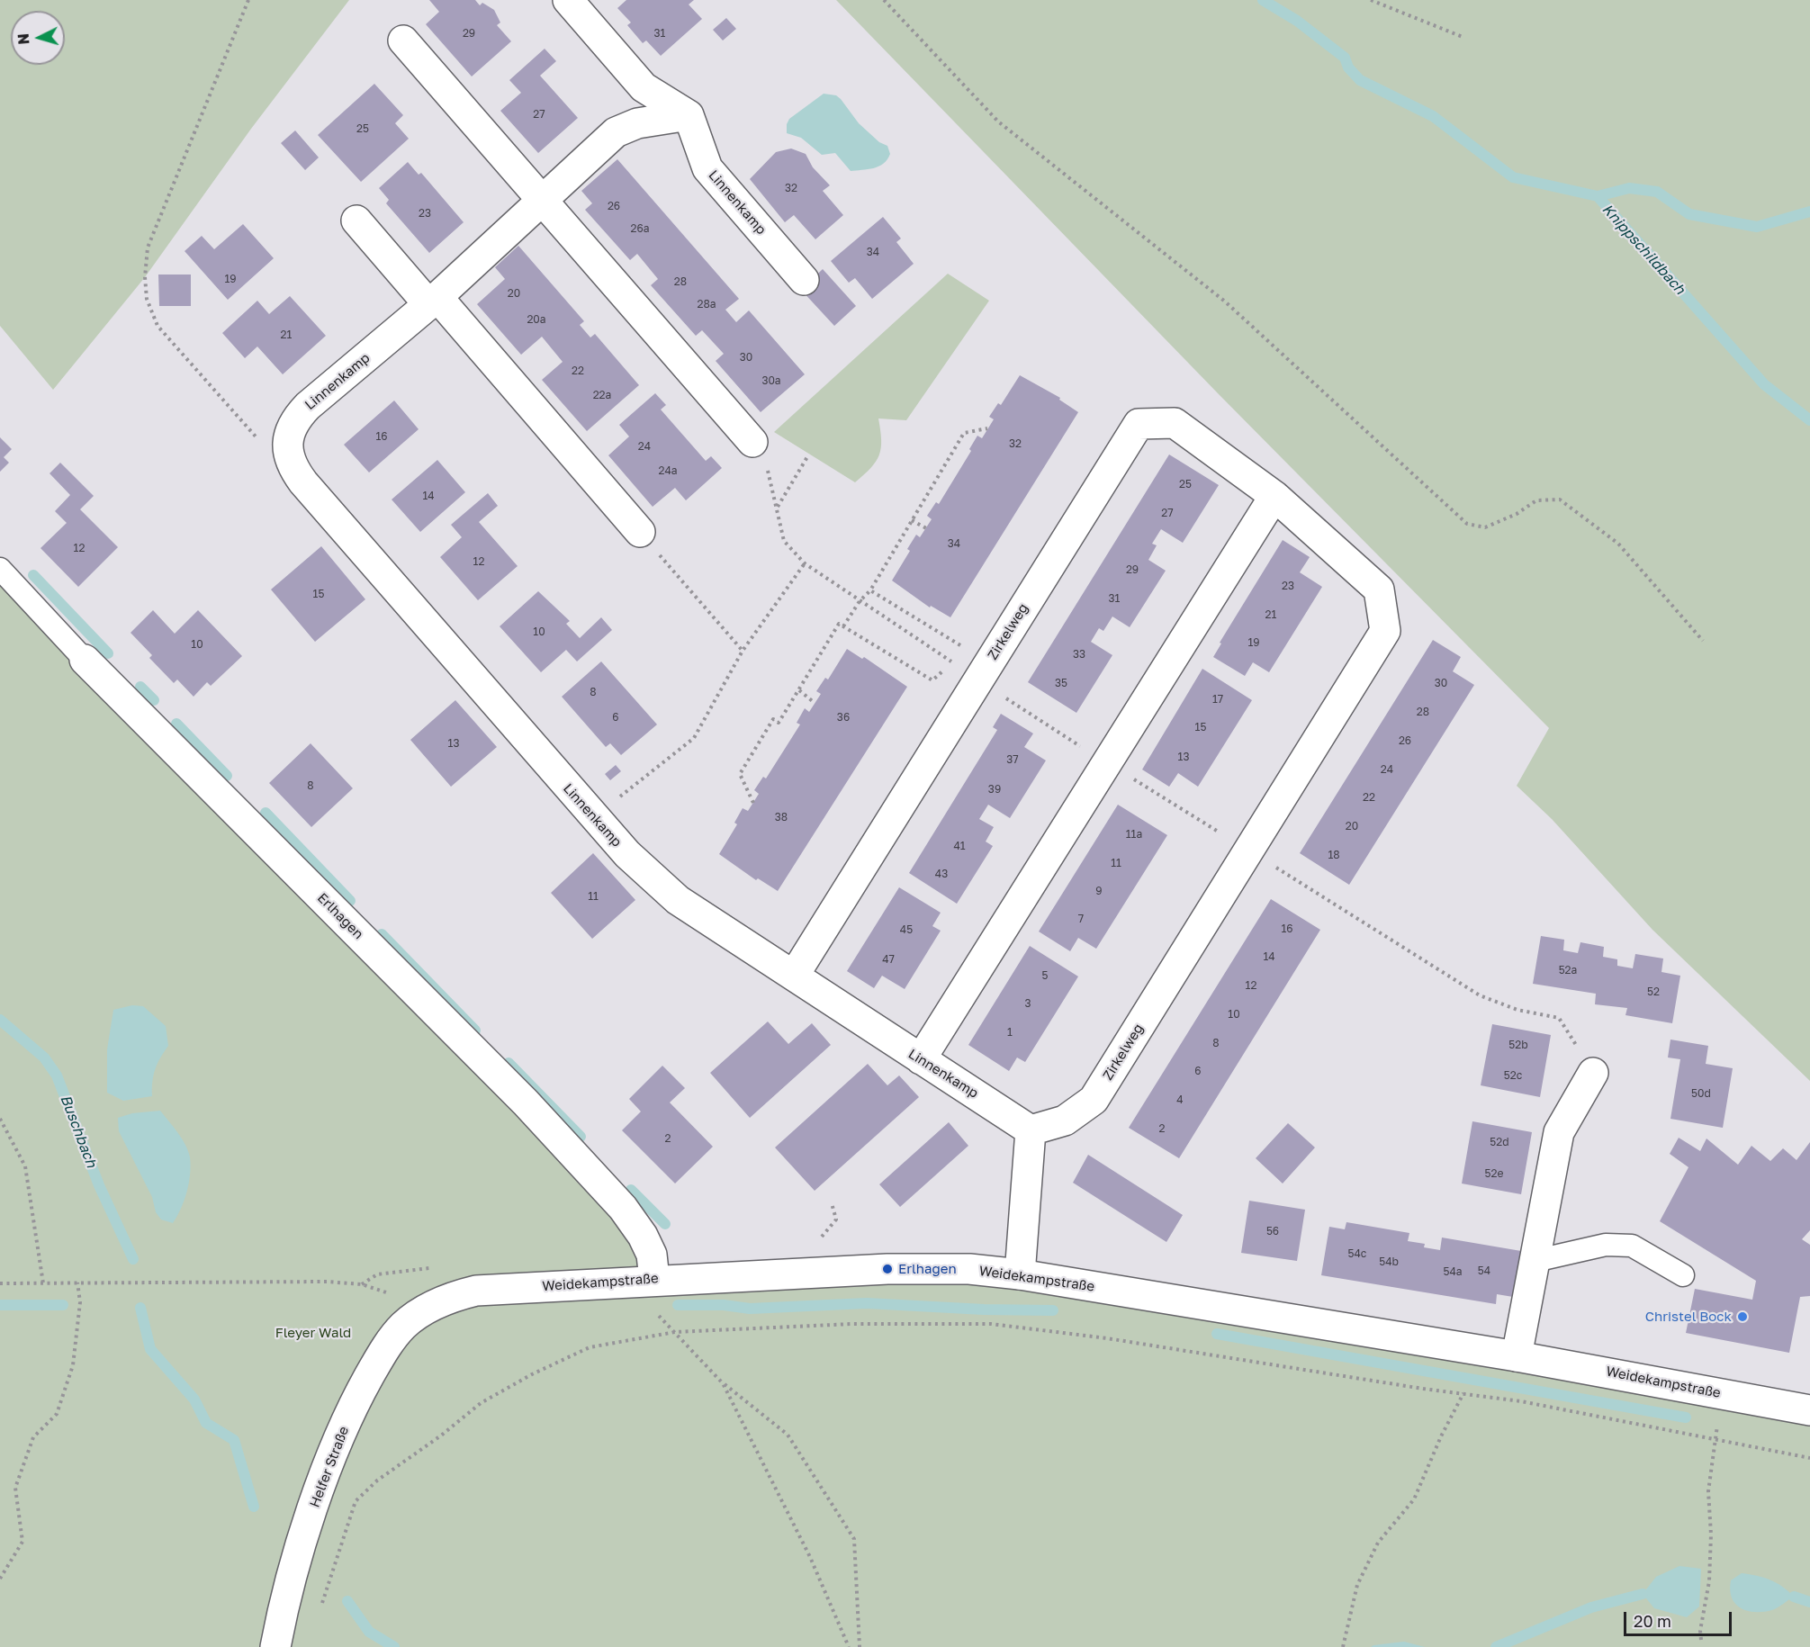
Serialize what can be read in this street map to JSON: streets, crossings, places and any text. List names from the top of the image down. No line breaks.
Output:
{"streets":{"street":["Linnenkamp","Zirkelweg","Erlhagen","Weidekampstraße","Helfer Straße"]},"crossings":[["Linnenkamp","Zirkelweg"],["Erlhagen","Weidekampstraße"],["Weidekampstraße","Helfer Straße"]],"water":["Knippschildbach","Buschbach"],"parks":["Fleyer Wald"],"places":["Erlhagen","Christel Bock"],"house_numbers":["29","31","27","25","32","26","23","26a","34","19","28","20","28a","20a","21","30","22","30a","22a","16","32","24","24a","25","14","27","34","12","12","29","23","15","31","21","10","19","10","33","35","30","8","17","28","6","36","15","26","13","13","37","24","8","39","22","38","20","11a","41","18","11","43","9","11","7","16","45","14","47","52a","5","12","52","3","10","1","8","52b","6","52c","50d","4","2","2","52d","52e","56","54c","54b","54","54a"],"scale_bar":"20 m","north":"left"}
